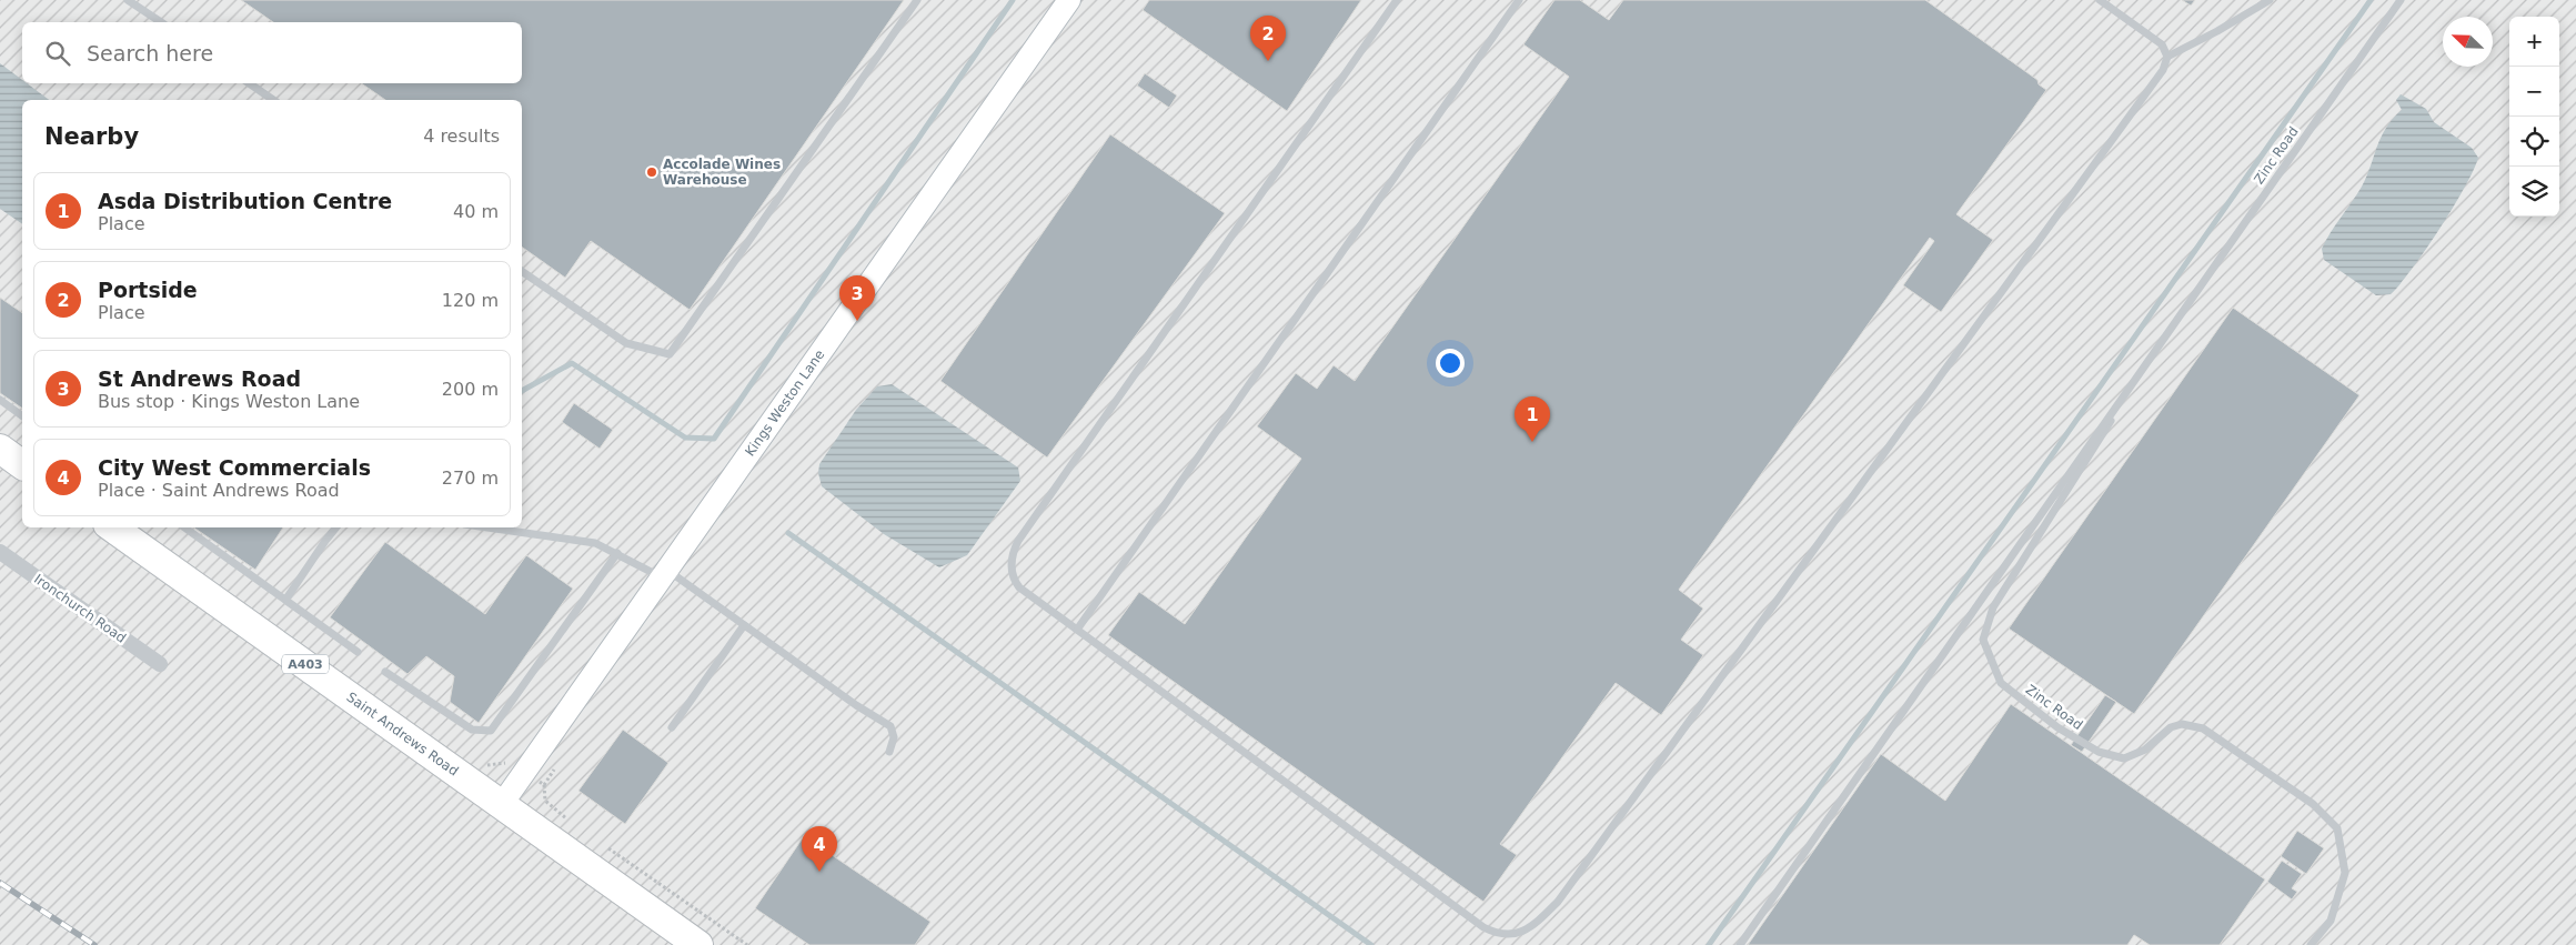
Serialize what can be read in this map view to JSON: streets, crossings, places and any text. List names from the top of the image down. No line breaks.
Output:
{"streets":{"highway":["A403","Saint Andrews Road"],"street":["Kings Weston Lane","Ironchurch Road"],"lane":["Zinc Road"]},"crossings":[["Kings Weston Lane","Saint Andrews Road"]],"places":["Accolade Wines Warehouse"],"north":"top left","page":{"pins":["2","3","1","4"],"map_buttons":["+","−"],"search":"Search here","heading":["Nearby","4 results"],"list":[{"mark":"1","name":"Asda Distribution Centre","note":"Place","value":"40 m"},{"mark":"2","name":"Portside","note":"Place","value":"120 m"},{"mark":"3","name":"St Andrews Road","note":"Bus stop · Kings Weston Lane","value":"200 m"},{"mark":"4","name":"City West Commercials","note":"Place · Saint Andrews Road","value":"270 m"}]}}
